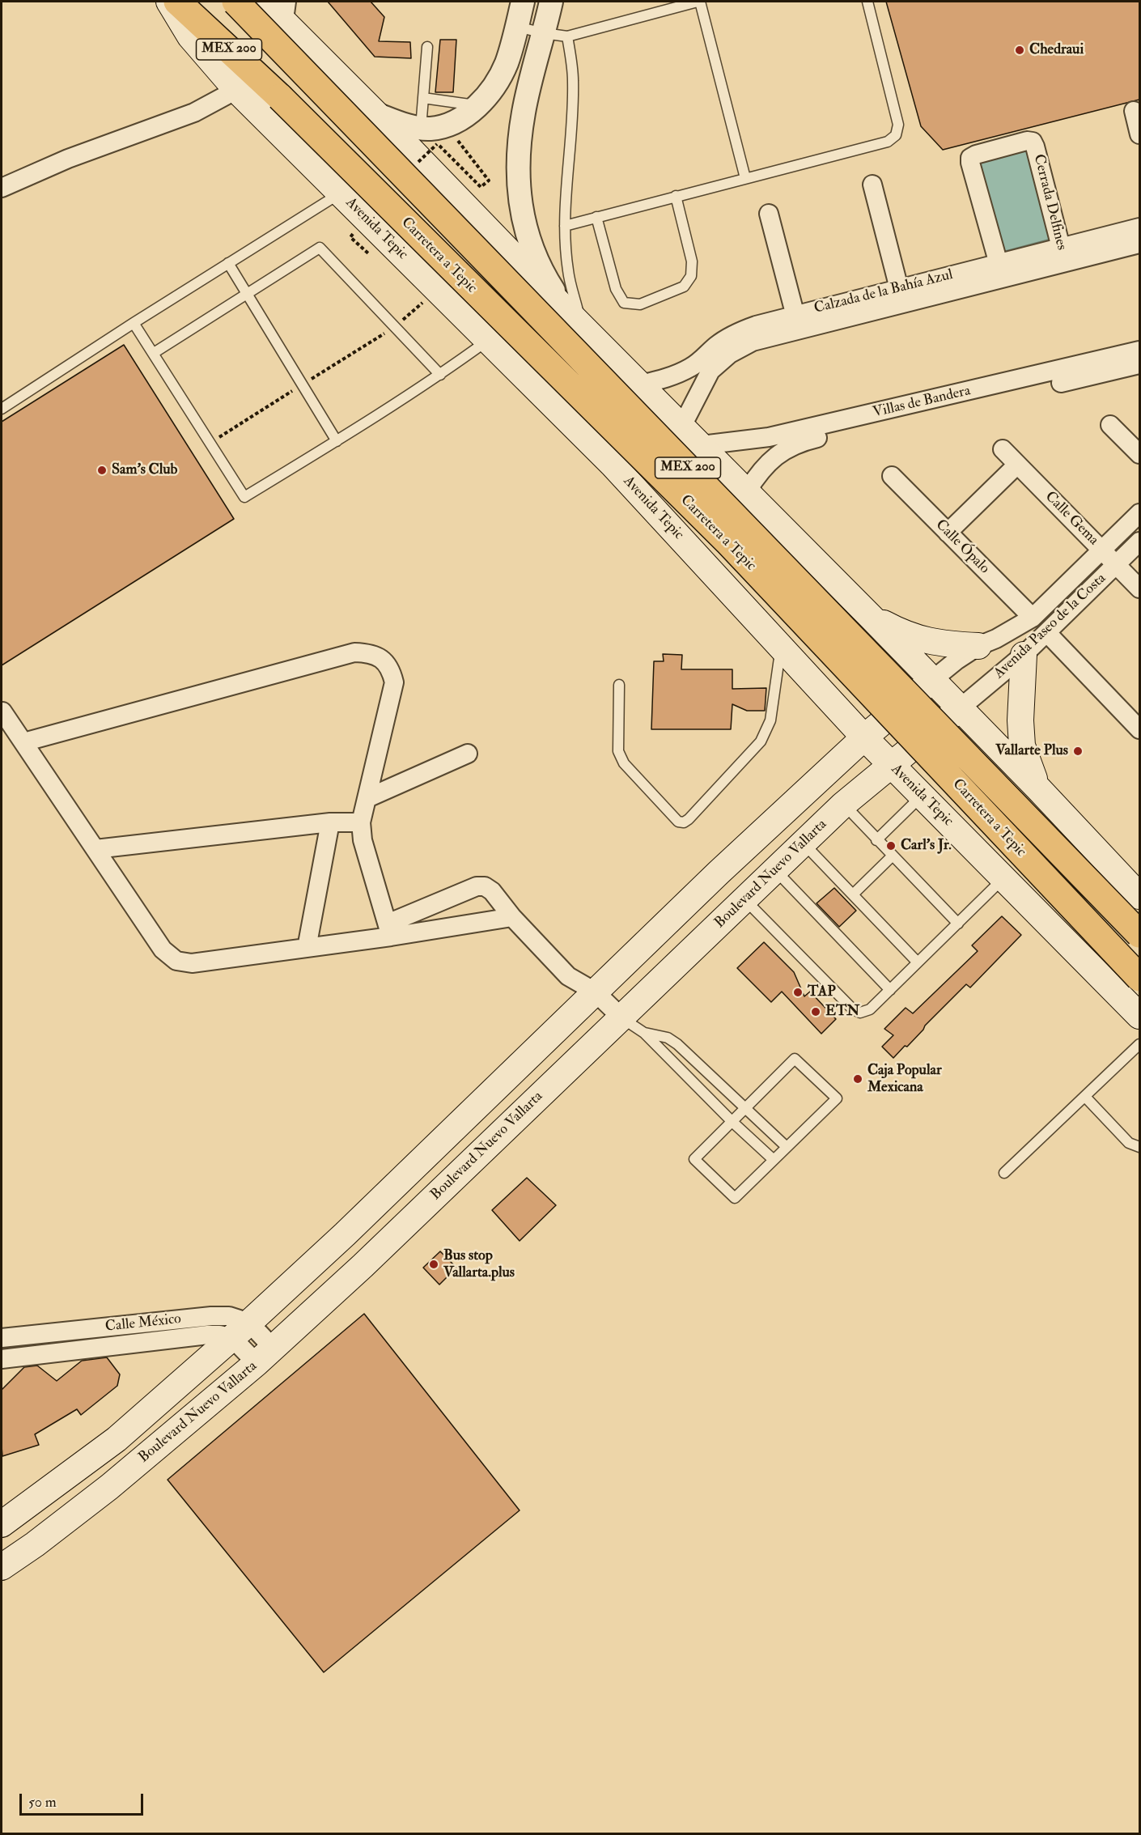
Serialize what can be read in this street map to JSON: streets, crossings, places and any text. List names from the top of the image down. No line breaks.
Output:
{"streets":{"highway":["MEX 200","Carretera a Tepic"],"main road":["Avenida Tepic","Boulevard Nuevo Vallarta"],"street":["Cerrada Delfines","Calzada de la Bahía Azul","Villas de Bandera","Calle Gema","Calle Ópalo","Avenida Paseo de la Costa","Calle México"]},"crossings":[["Cerrada Delfines","Calzada de la Bahía Azul"],["Avenida Tepic","Boulevard Nuevo Vallarta"],["Calle Gema","Avenida Paseo de la Costa"],["Calle Ópalo","Avenida Paseo de la Costa"],["Avenida Paseo de la Costa","Boulevard Nuevo Vallarta"]],"places":["Chedraui","Sam's Club","Vallarte Plus","Carl's Jr.","TAP","ETN","Caja Popular Mexicana","Bus stop Vallarta.plus"],"scale_bar":"50 m"}
